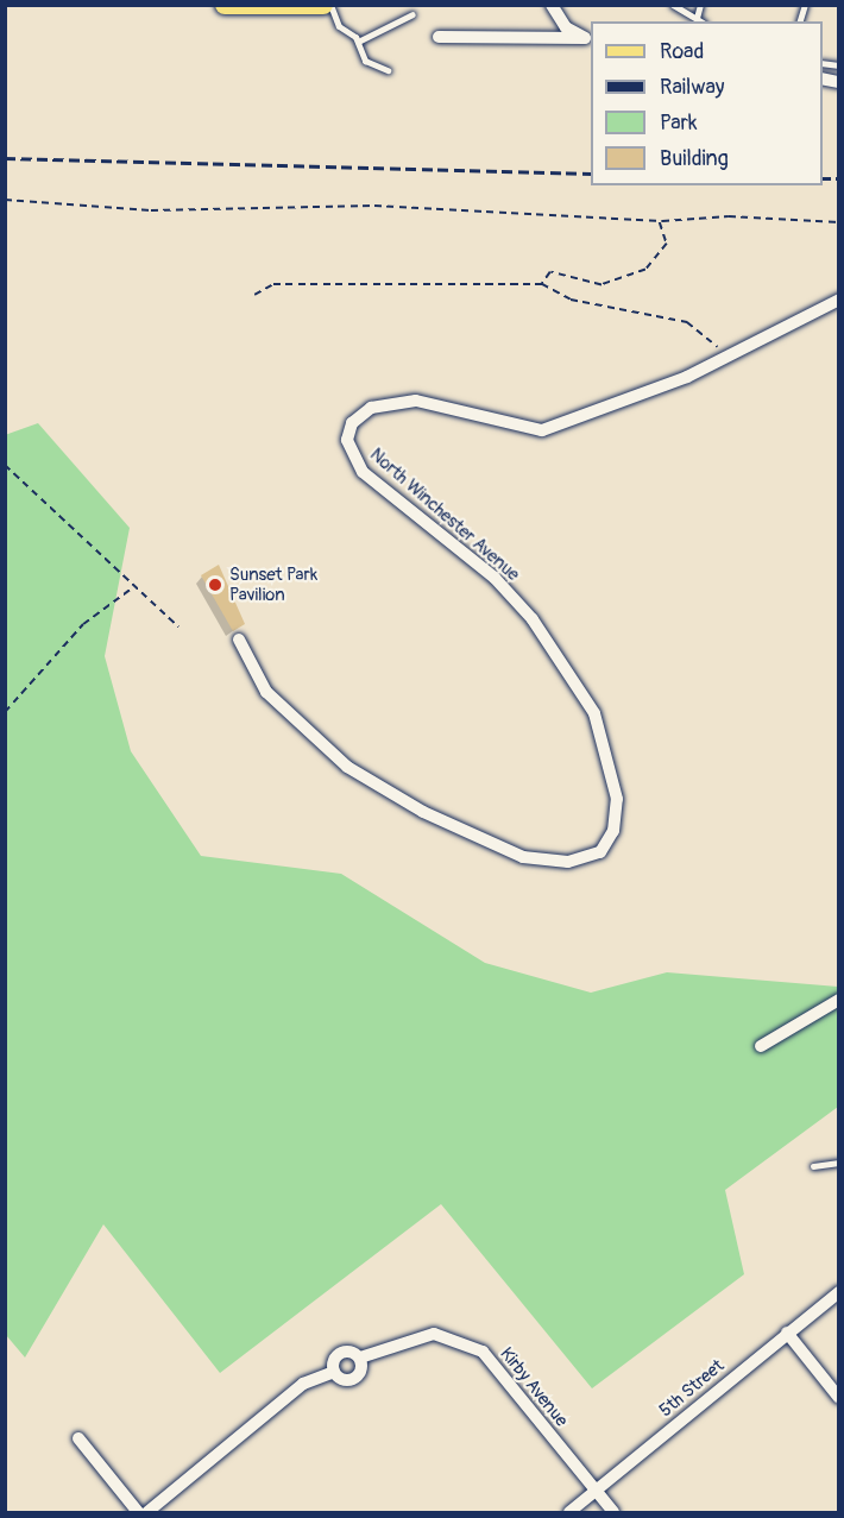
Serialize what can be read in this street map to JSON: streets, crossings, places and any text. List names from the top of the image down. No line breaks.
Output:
{"streets":{"street":["North Winchester Avenue","Kirby Avenue","5th Street"]},"crossings":[["Kirby Avenue","5th Street"]],"places":["Sunset Park Pavilion"],"legend":["Road","Railway","Park","Building"]}
